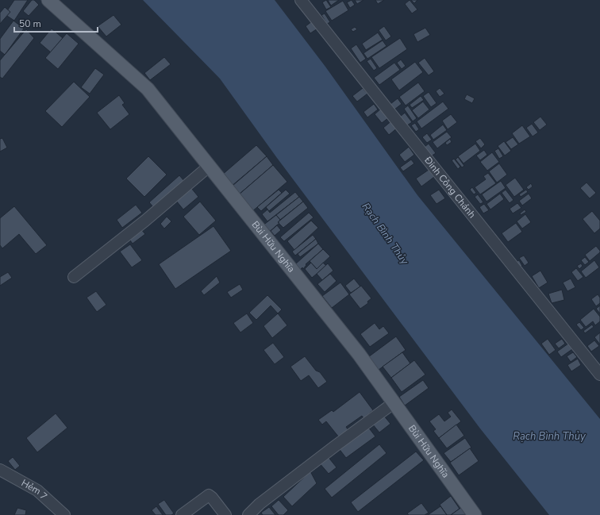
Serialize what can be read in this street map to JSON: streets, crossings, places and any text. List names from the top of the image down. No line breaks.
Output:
{"streets":{"main road":["Bùi Hữu Nghĩa"],"street":["Đinh Công Chánh","Hẻm 7"]},"water":["Rạch Bình Thủy"],"scale_bar":"50 m"}
